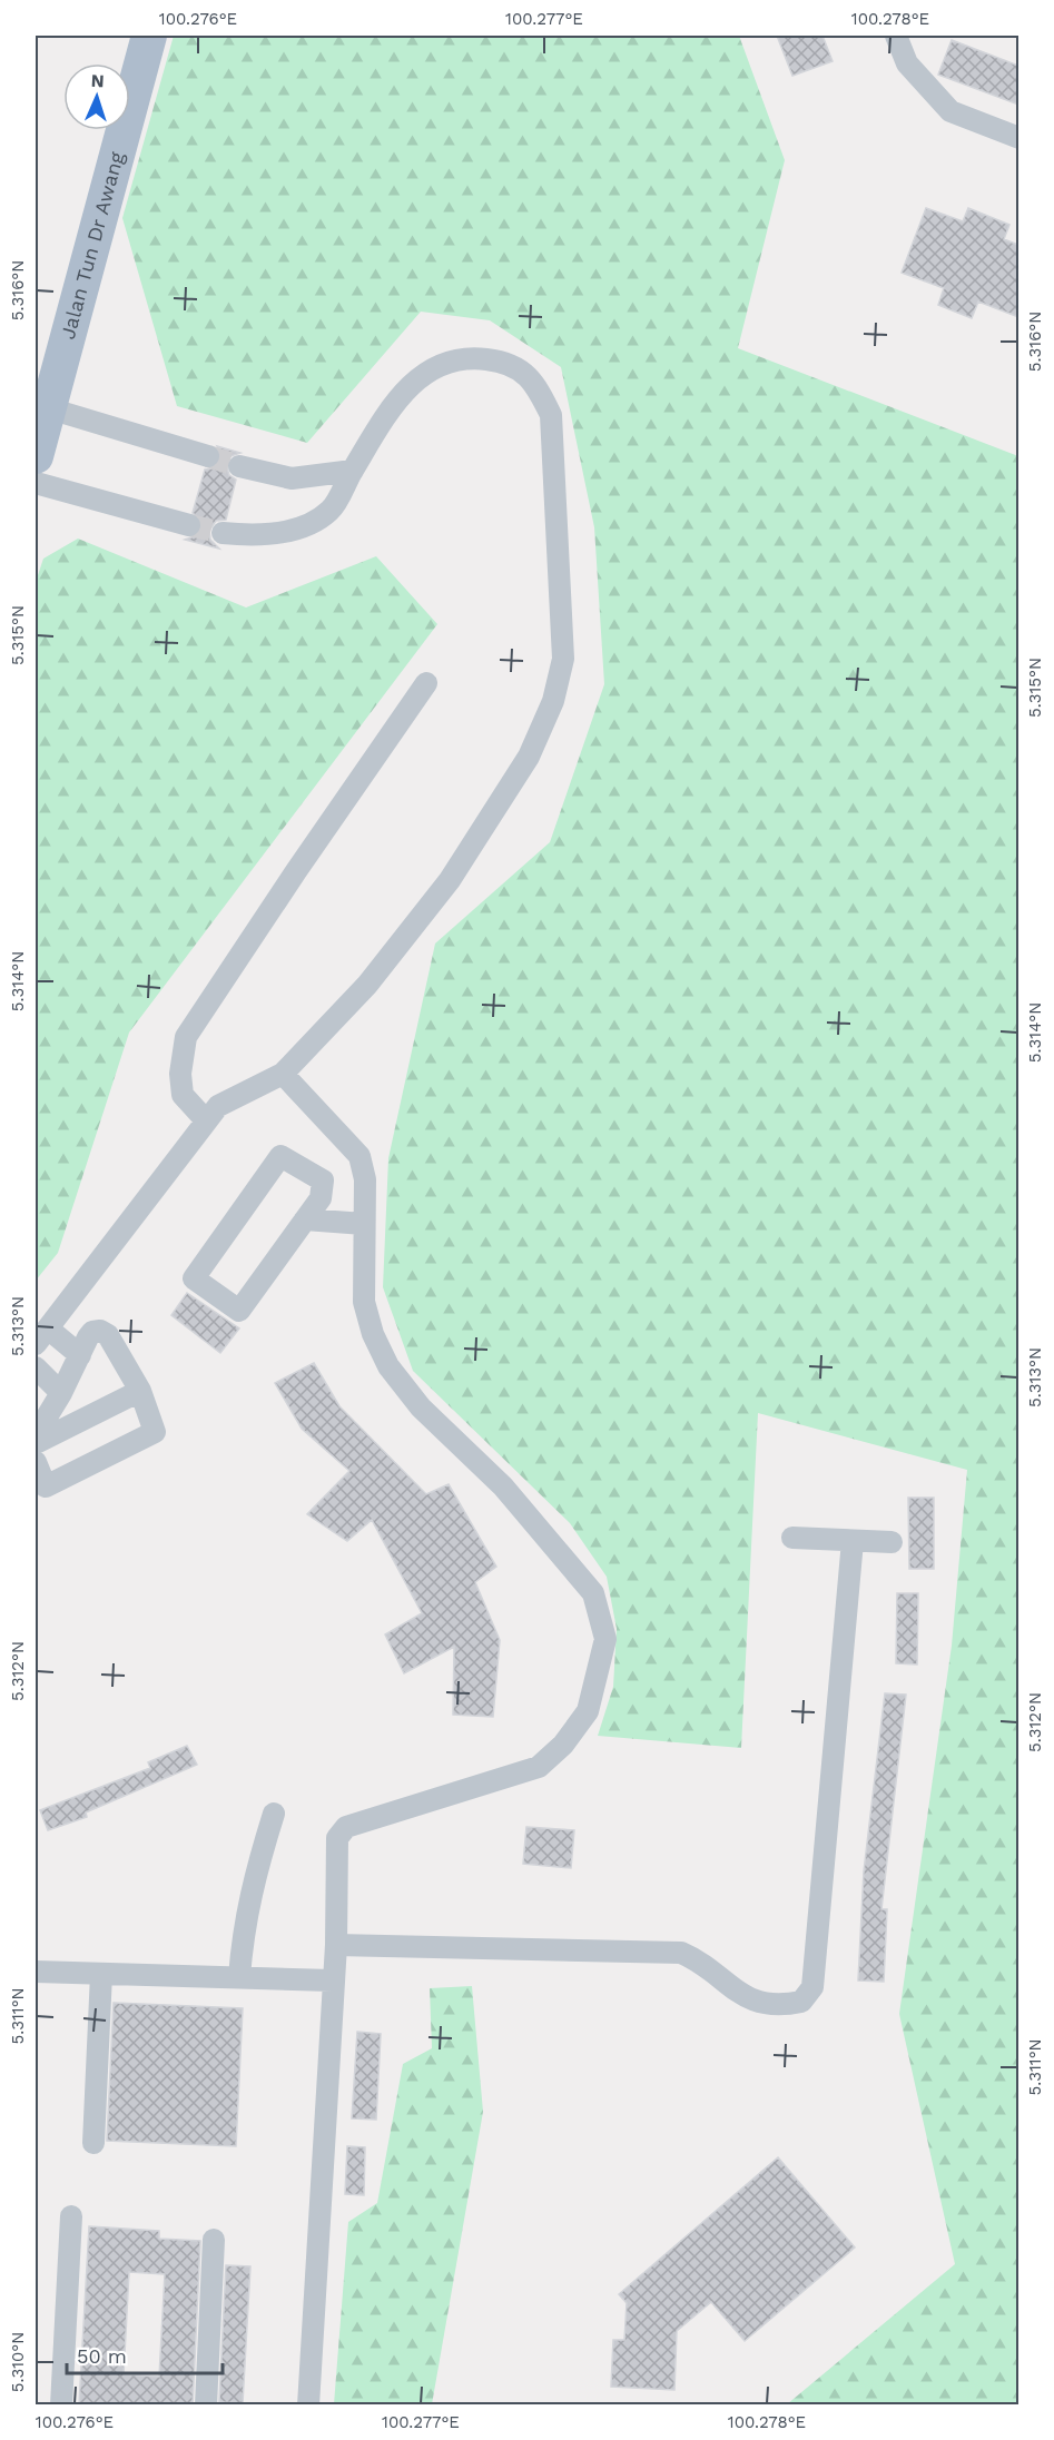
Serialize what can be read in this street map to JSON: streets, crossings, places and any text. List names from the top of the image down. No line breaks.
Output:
{"streets":{"main road":["Jalan Tun Dr Awang"]},"scale_bar":"50 m","north":"top","coordinates":["100.276°E","100.277°E","100.278°E","5.316°N","5.315°N","5.314°N","5.313°N","5.312°N","5.311°N","5.310°N"]}
